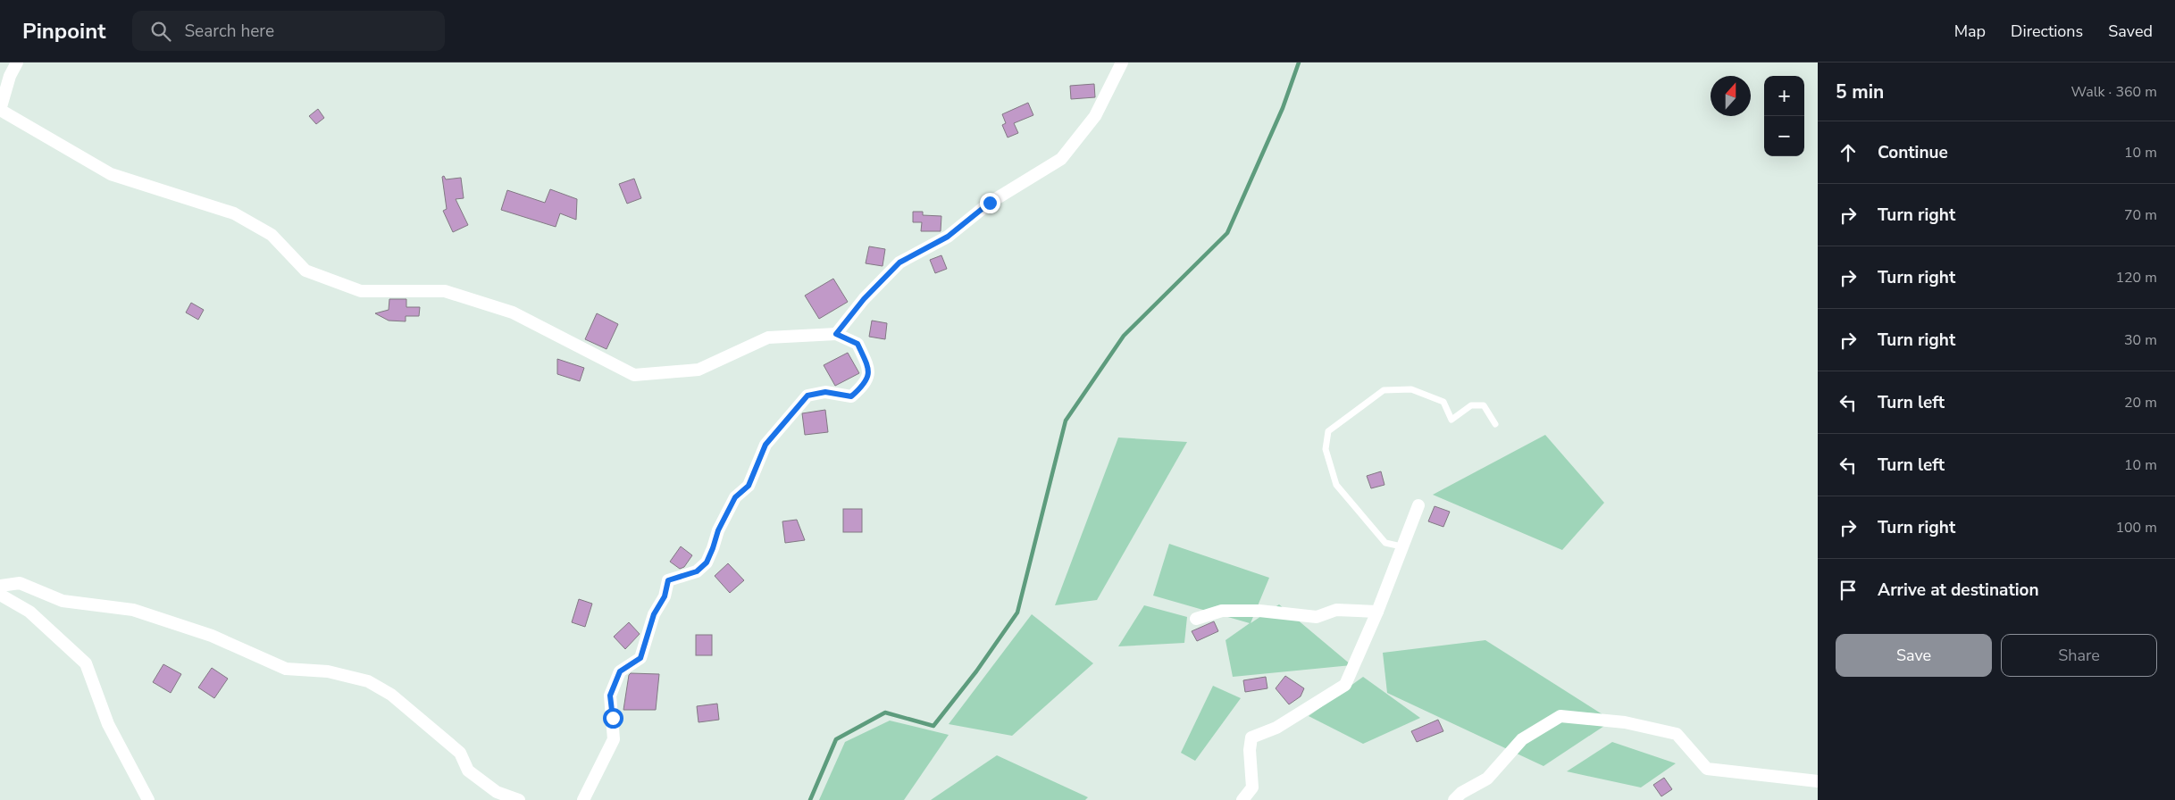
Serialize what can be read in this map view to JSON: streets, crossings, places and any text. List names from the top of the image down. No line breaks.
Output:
{"north":"top","page":{"header":"Pinpoint","search":"Search here","nav":["Map","Directions","Saved"],"heading":["5 min","Walk · 360 m"],"map_buttons":["+","−"],"list":[["Continue","10 m"],["Turn right","70 m"],["Turn right","120 m"],["Turn right","30 m"],["Turn left","20 m"],["Turn left","10 m"],["Turn right","100 m"],"Arrive at destination"],"buttons":["Save","Share"]}}
